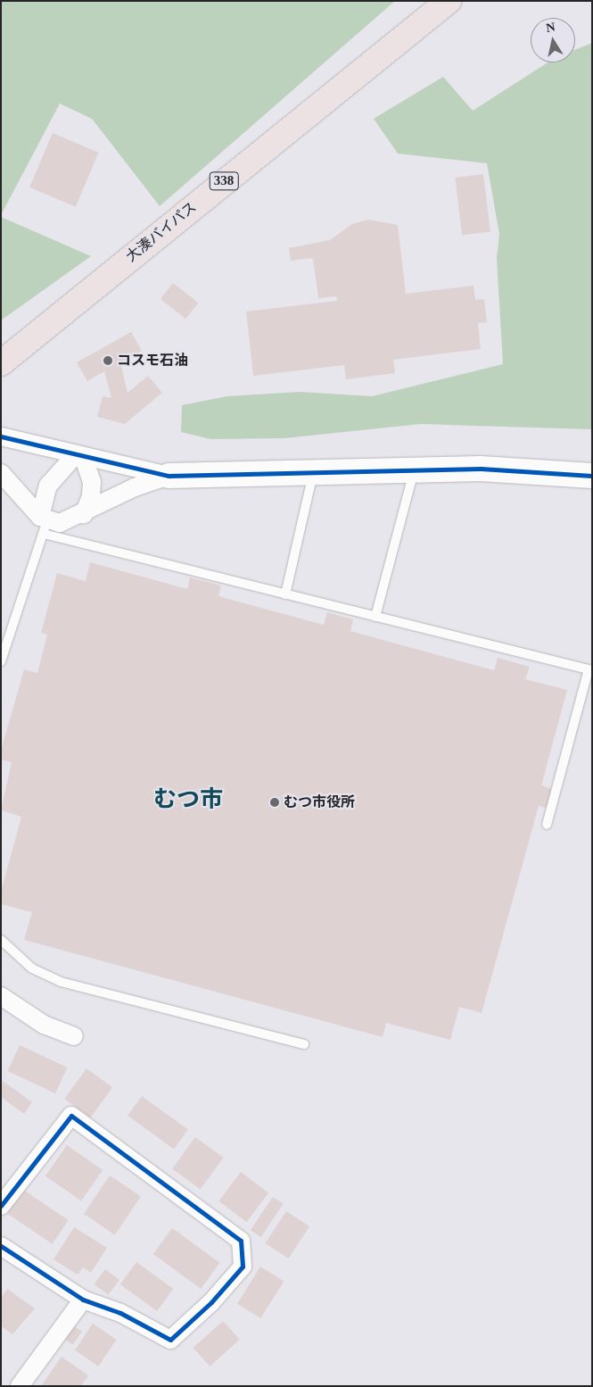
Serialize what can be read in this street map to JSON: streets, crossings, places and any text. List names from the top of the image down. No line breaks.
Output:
{"streets":{"highway":["338","大湊バイパス"]},"districts":["むつ市"],"places":["コスモ石油","むつ市役所"],"north":"top"}
